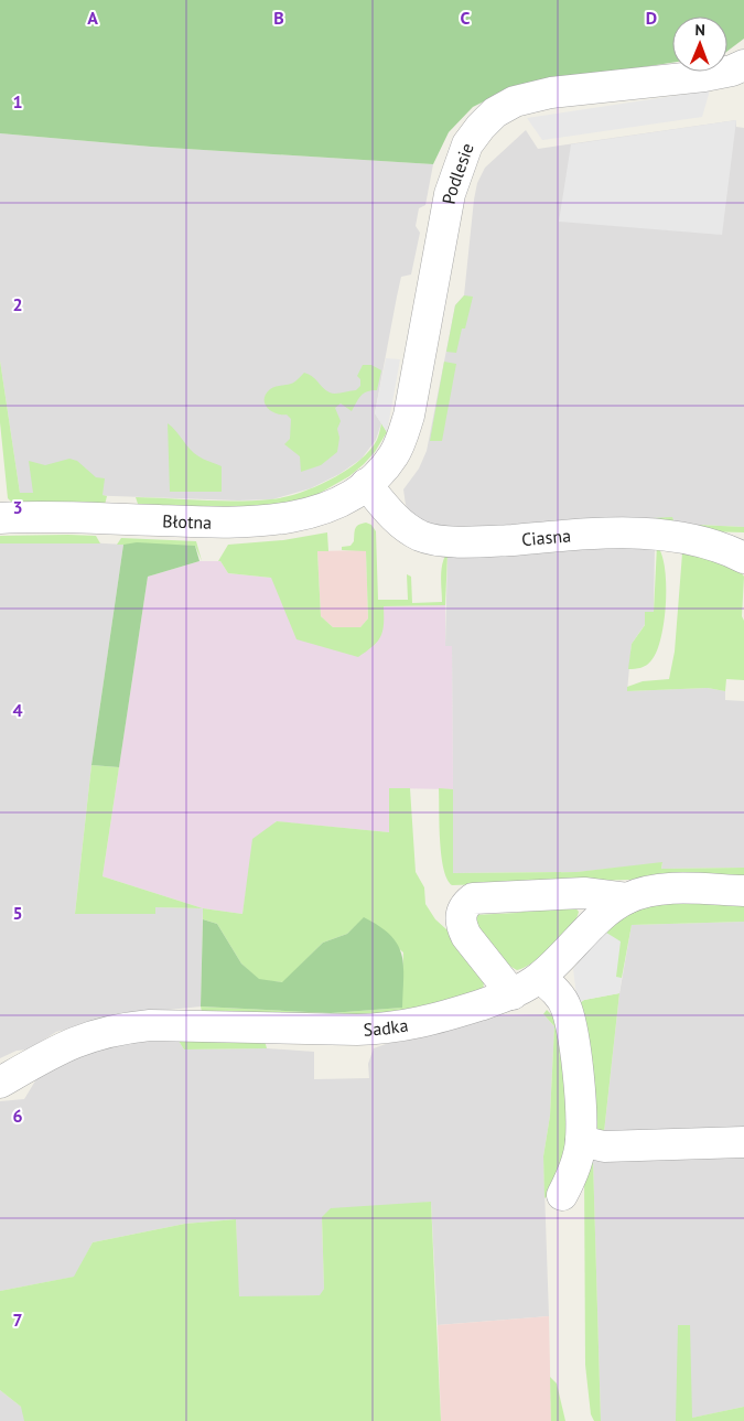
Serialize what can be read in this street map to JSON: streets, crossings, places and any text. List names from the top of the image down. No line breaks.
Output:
{"streets":{"street":["Podlesie","Błotna","Ciasna","Sadka"]},"crossings":[["Podlesie","Błotna"],["Podlesie","Ciasna"],["Błotna","Ciasna"]],"north":"top","grid":{"columns":["A","B","C","D"],"rows":["1","2","3","4","5","6","7"]}}
